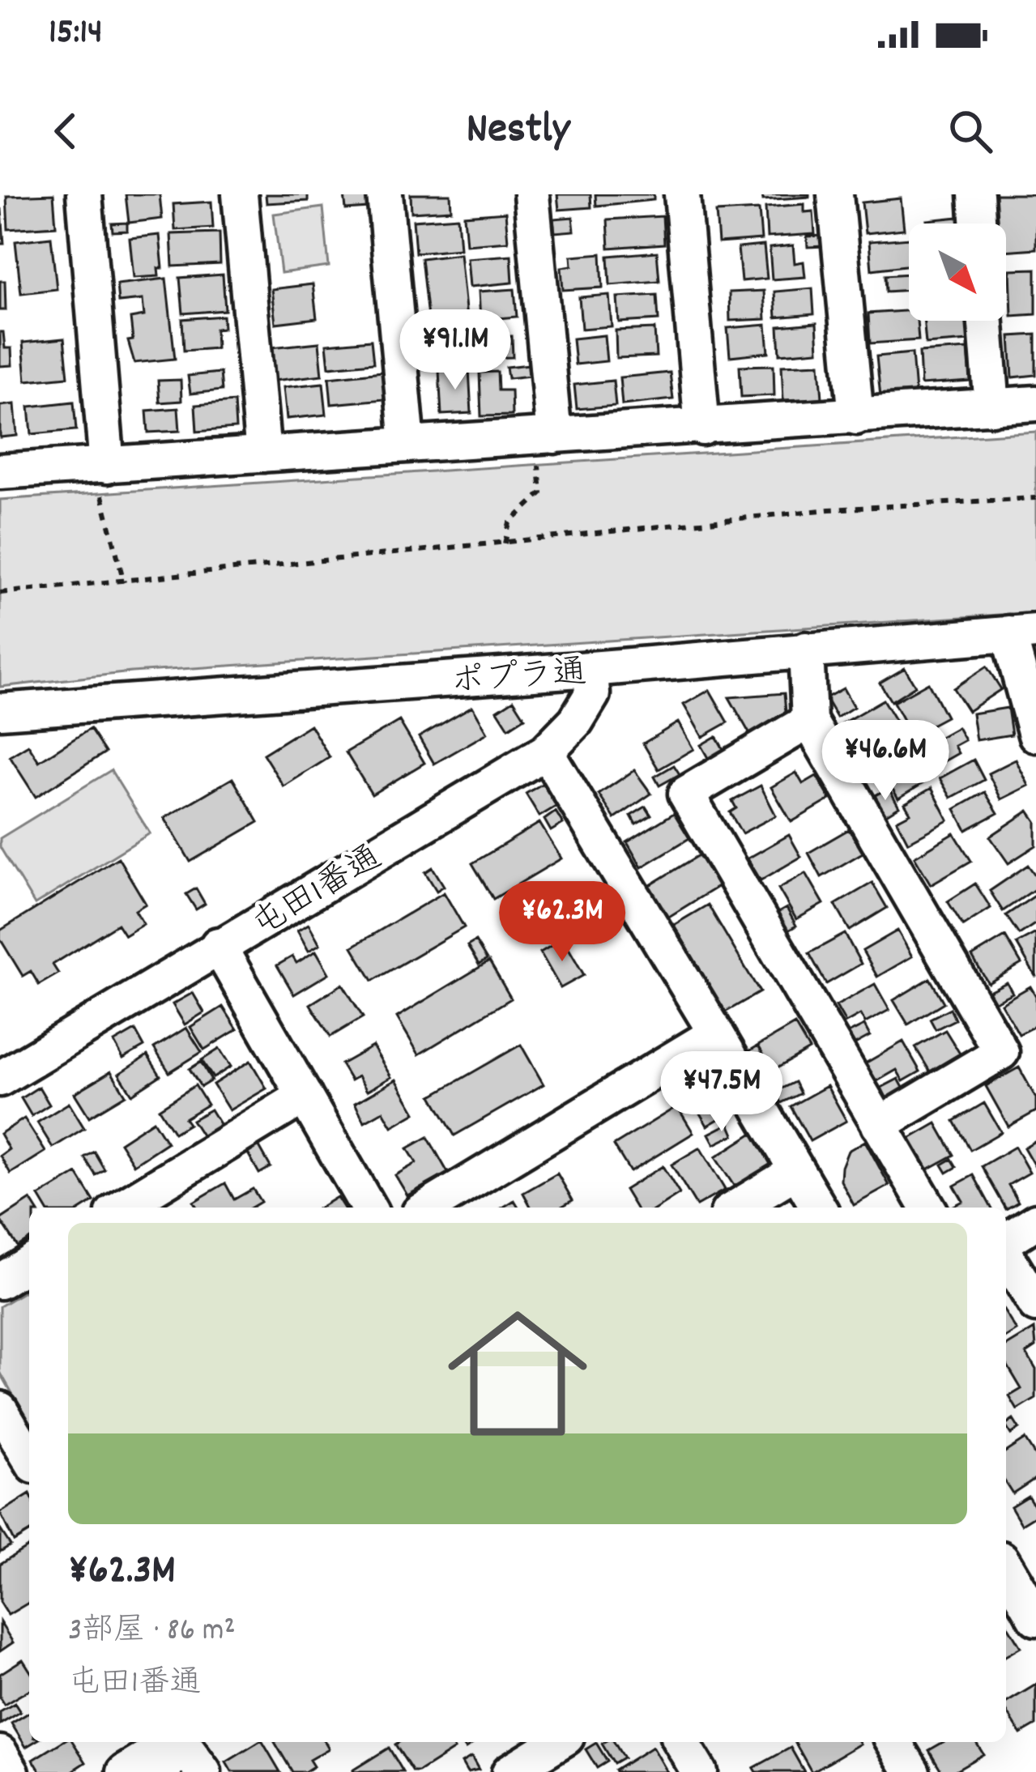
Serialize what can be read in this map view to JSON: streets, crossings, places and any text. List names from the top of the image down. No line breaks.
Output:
{"streets":{"street":["ポプラ通","屯田1番通"]},"crossings":[["ポプラ通","屯田1番通"]],"north":"bottom right","page":{"status":"15:14","header":"Nestly","price":["¥91.1M","¥46.6M","¥62.3M","¥47.5M"],"list":[{"name":"¥62.3M","note":"3部屋 · 86 m² · 屯田1番通"}]}}
